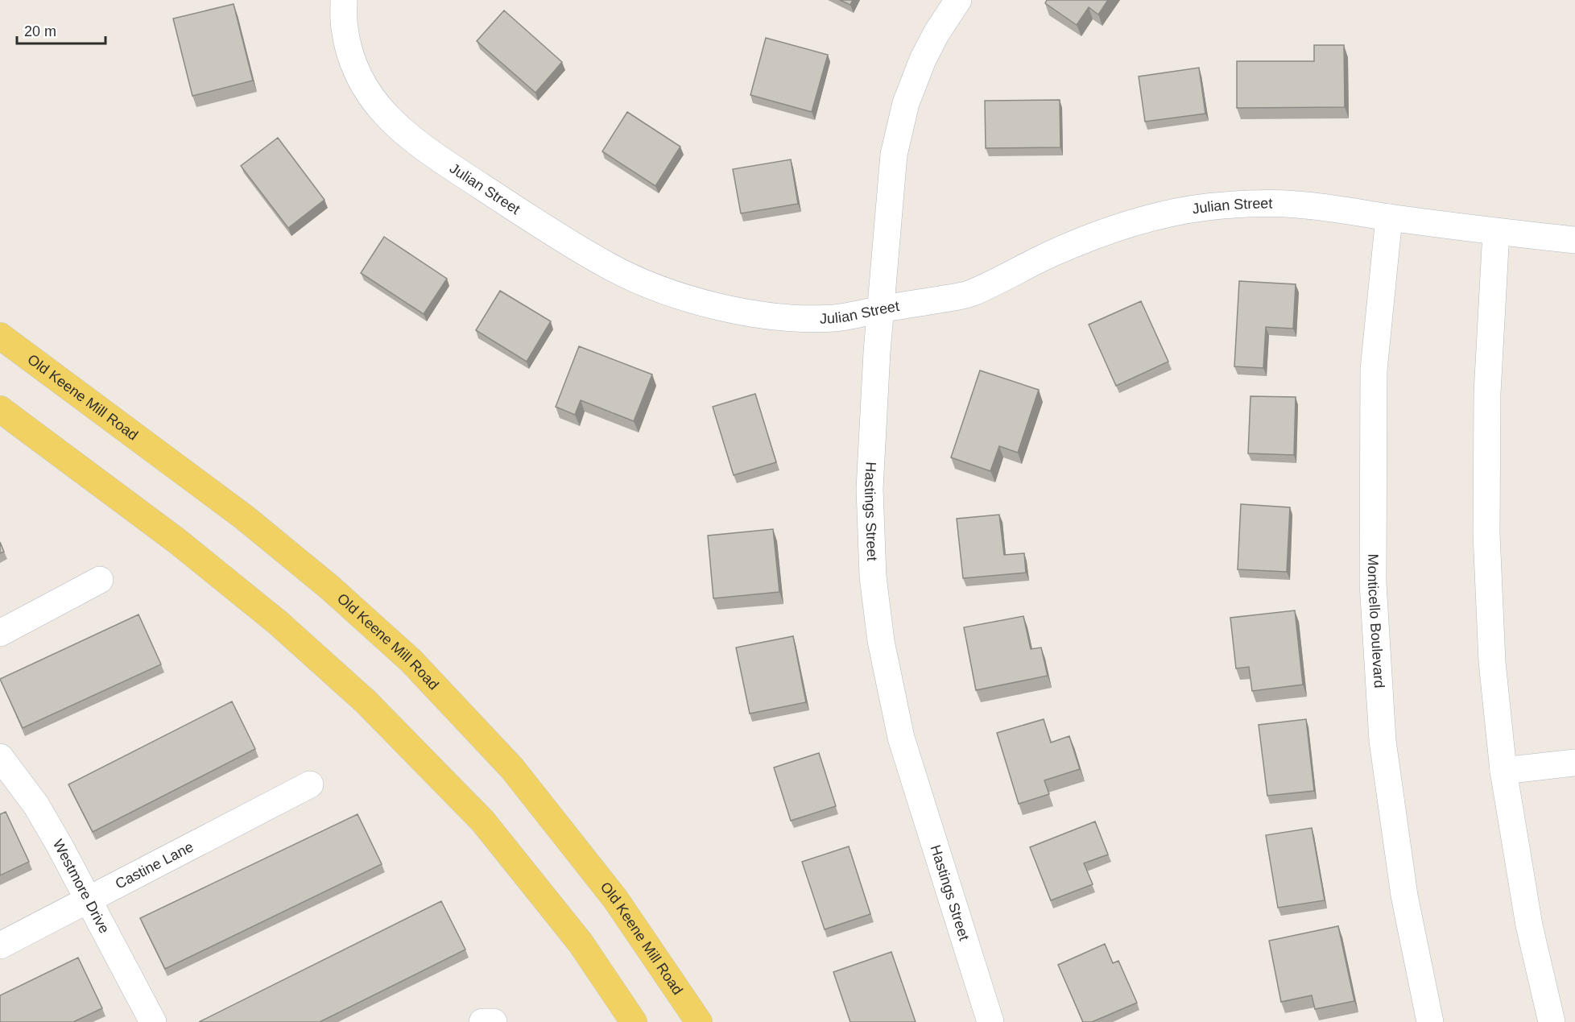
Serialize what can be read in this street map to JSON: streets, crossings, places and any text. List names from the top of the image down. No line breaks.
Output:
{"streets":{"main road":["Old Keene Mill Road"],"street":["Julian Street","Hastings Street","Monticello Boulevard","Castine Lane","Westmore Drive"]},"crossings":[["Julian Street","Hastings Street"],["Julian Street","Monticello Boulevard"],["Castine Lane","Westmore Drive"]],"scale_bar":"20 m"}
